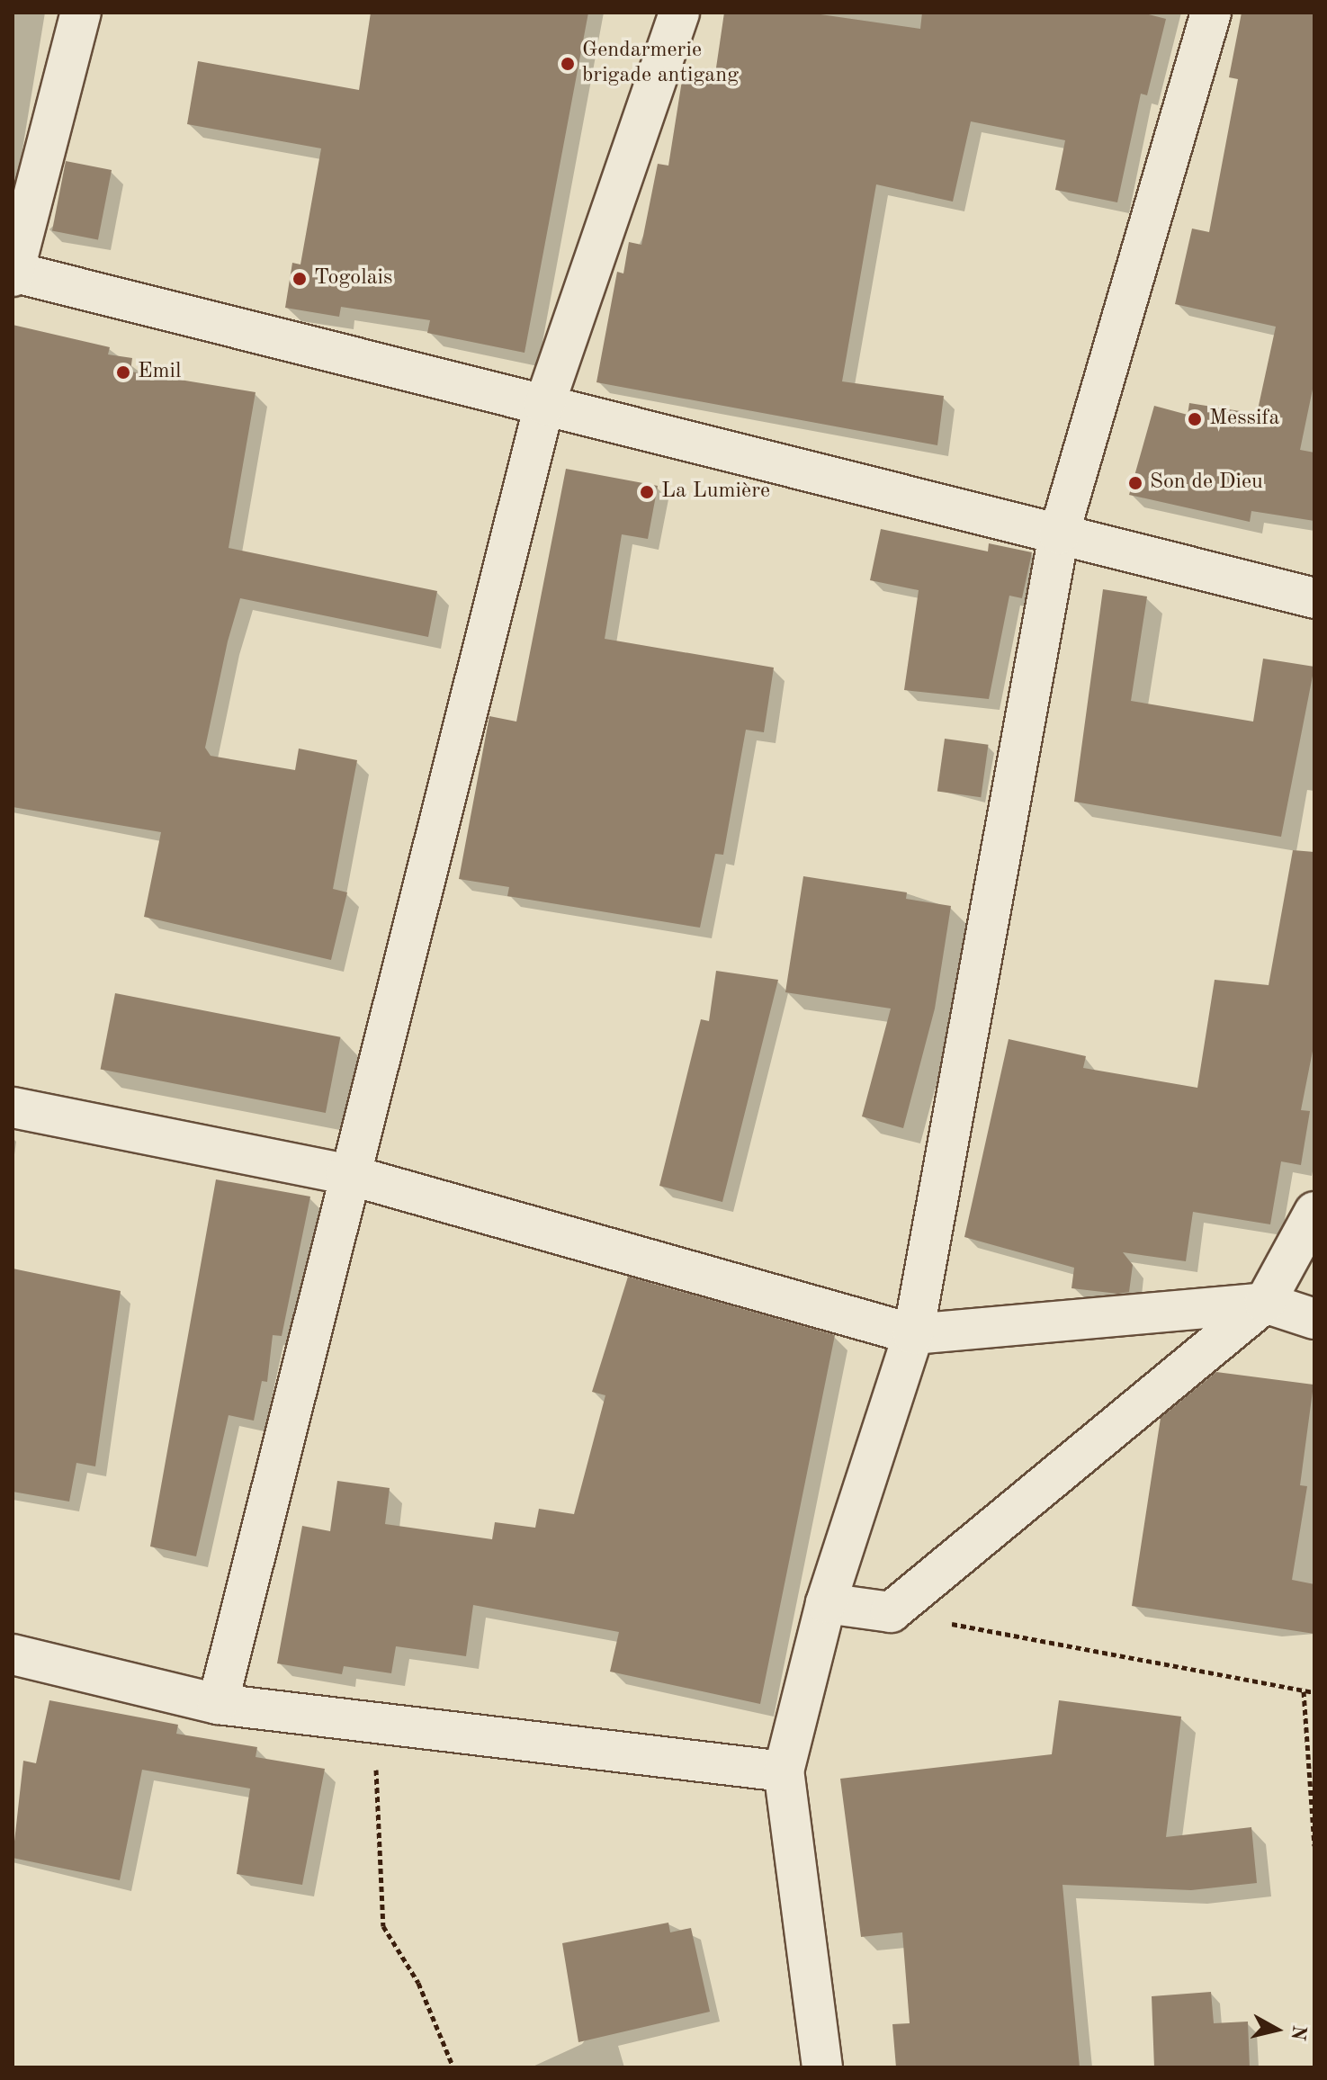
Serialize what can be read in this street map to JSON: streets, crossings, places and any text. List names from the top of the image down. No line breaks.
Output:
{"places":["Gendarmerie brigade antigang","Togolais","Emil","Messifa","Son de Dieu","La Lumière"],"north":"right"}
